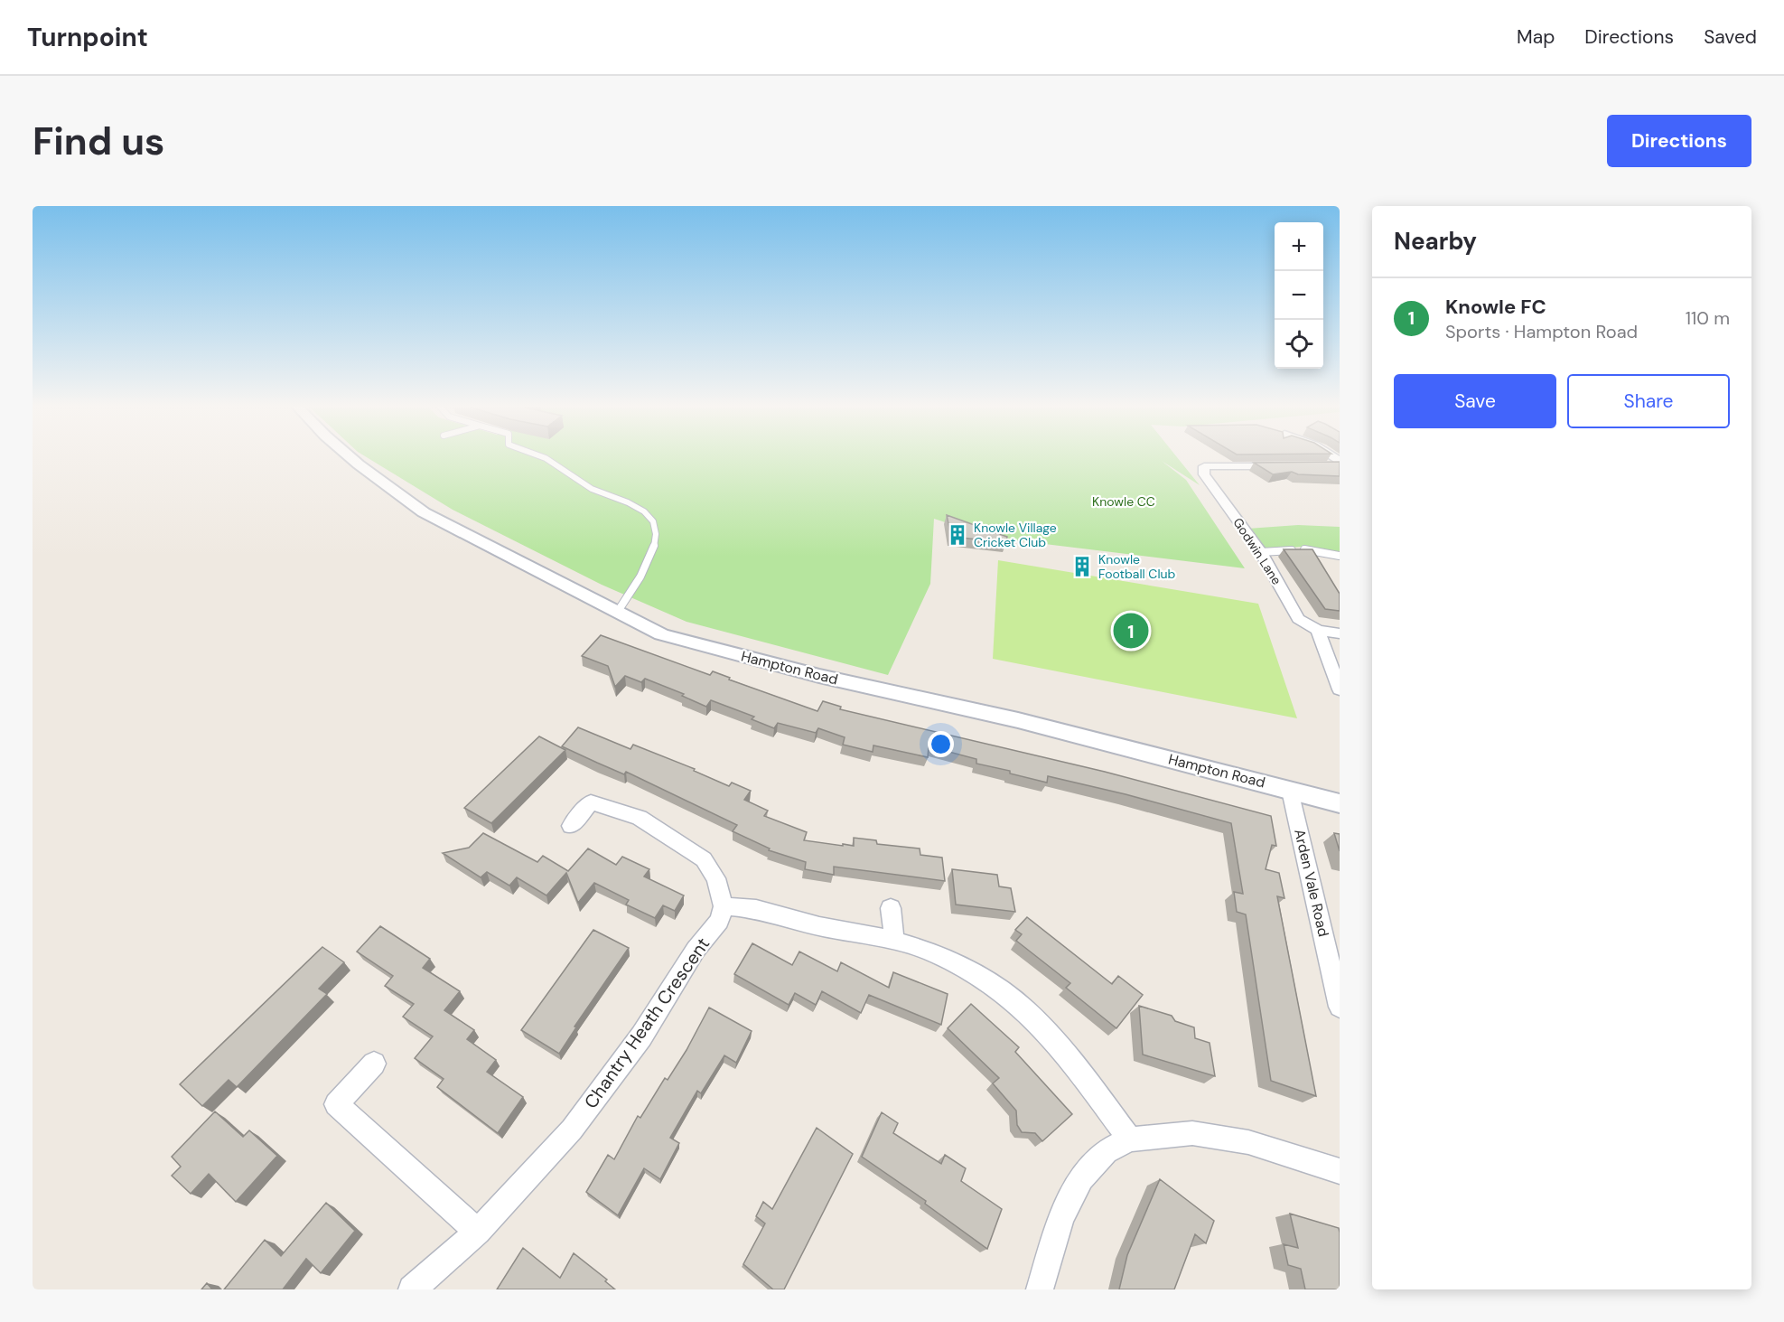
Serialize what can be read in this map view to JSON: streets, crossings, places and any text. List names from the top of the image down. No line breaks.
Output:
{"streets":{"street":["Godwin Lane","Hampton Road","Arden Vale Road","Chantry Heath Crescent"]},"crossings":[["Hampton Road","Arden Vale Road"]],"parks":["Knowle CC"],"places":{"building":["Knowle Village Cricket Club","Knowle Football Club"]},"page":{"header":"Turnpoint","nav":["Map","Directions","Saved"],"buttons":["Directions",["Save","Share"]],"title":"Find us","heading":"Nearby","map_buttons":["+","−"],"list":[{"mark":"1","name":"Knowle FC","note":"Sports · Hampton Road","value":"110 m"}],"pins":"1"}}
